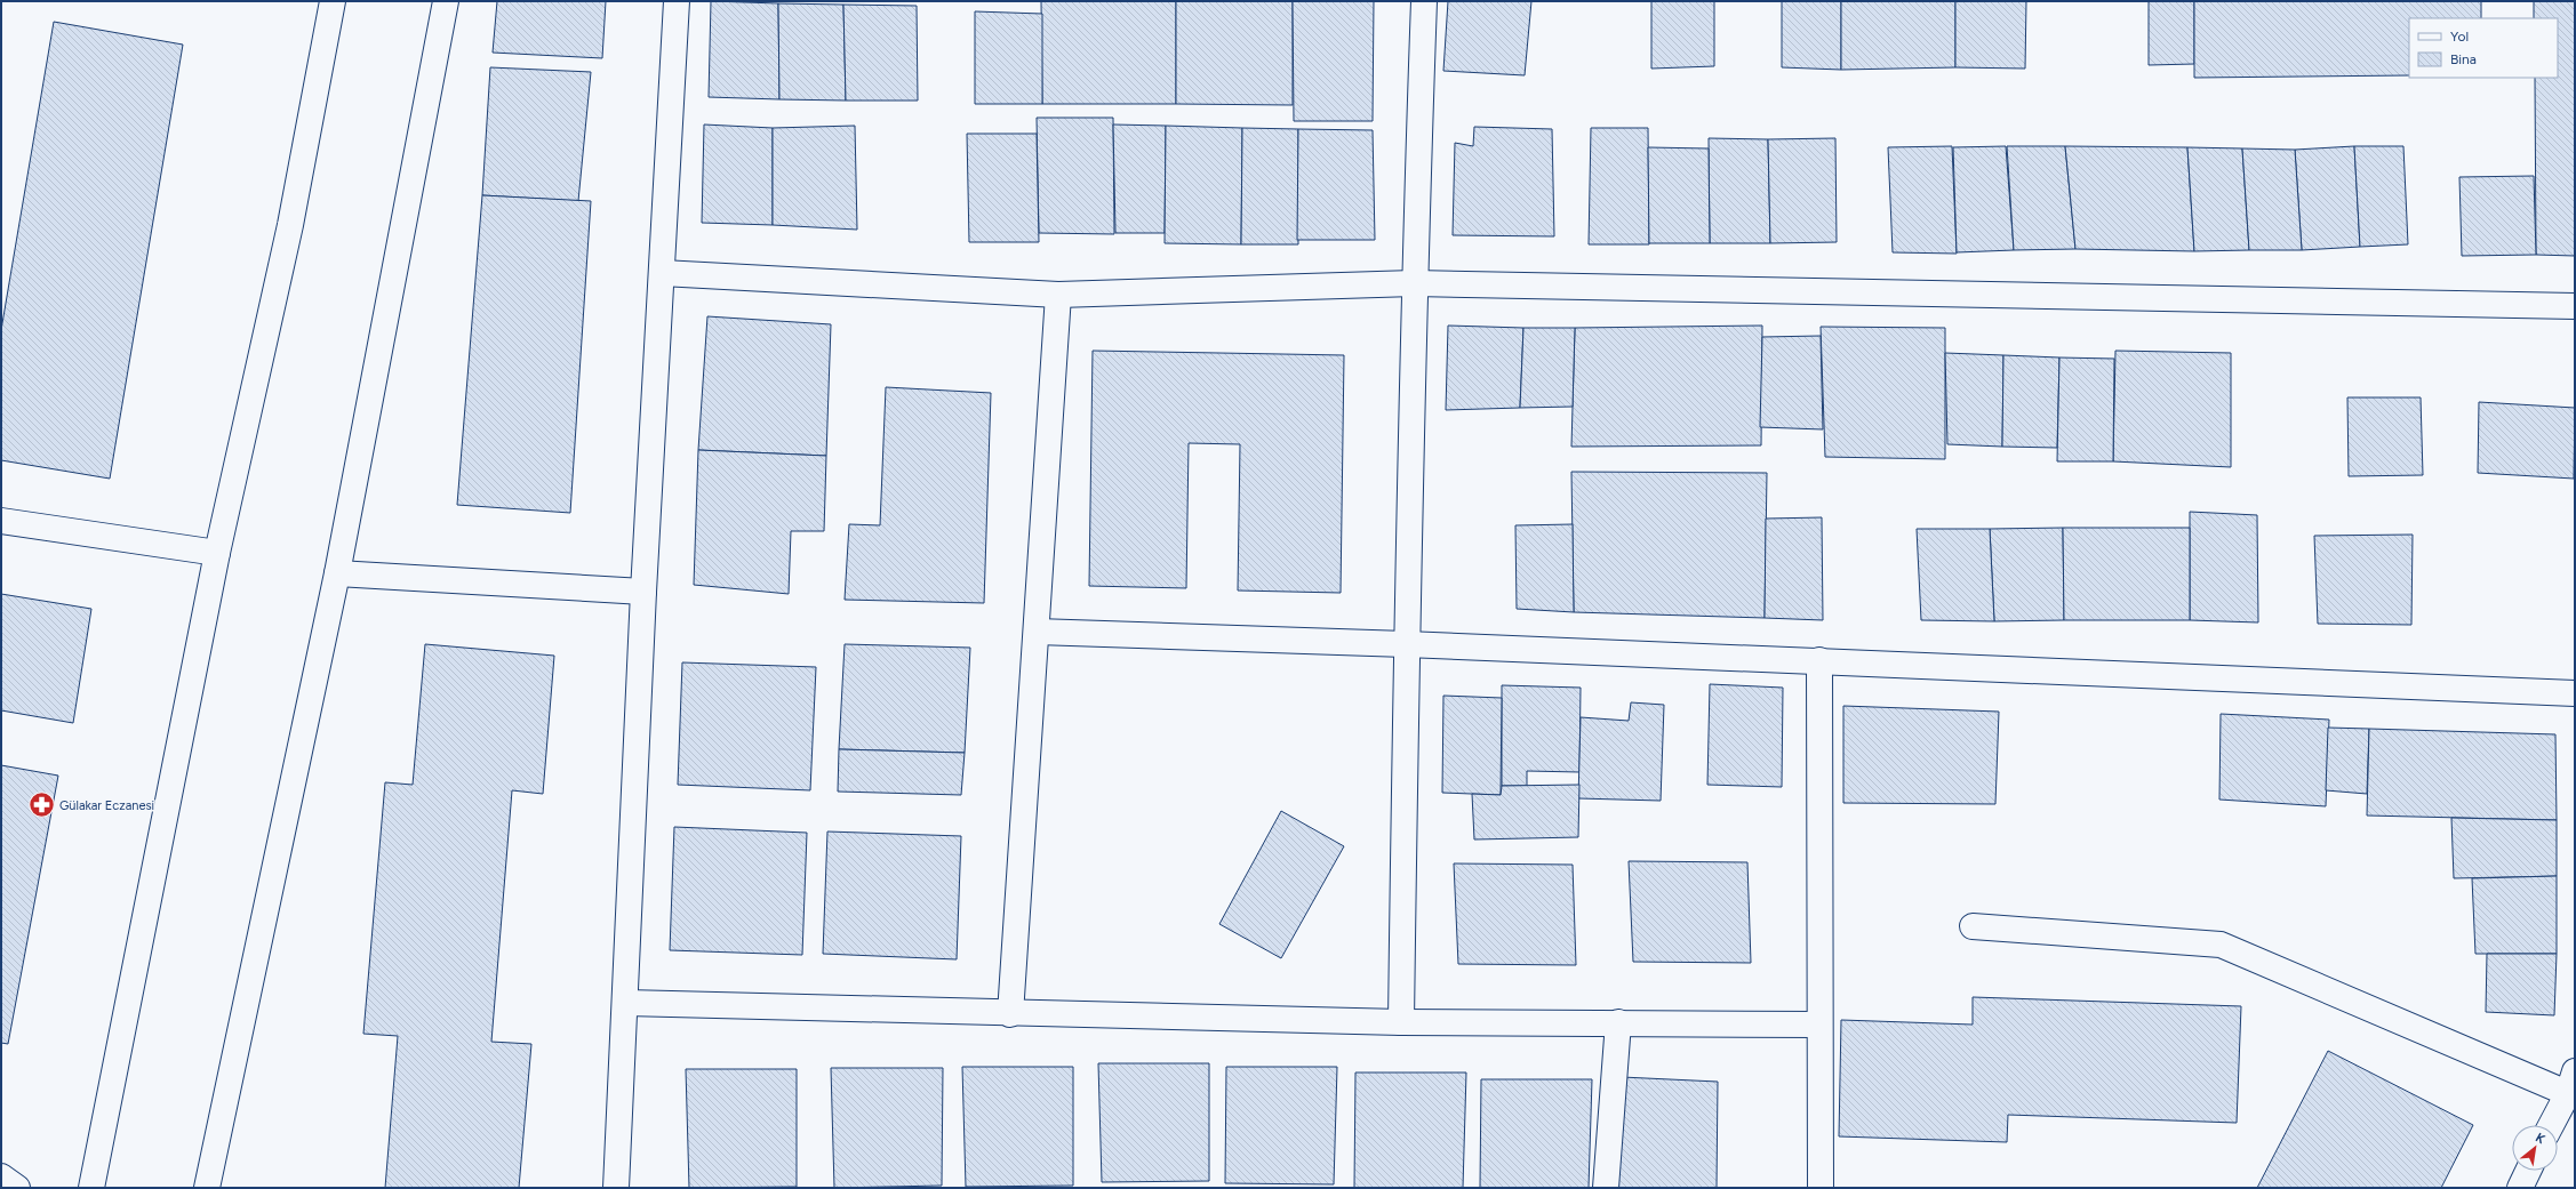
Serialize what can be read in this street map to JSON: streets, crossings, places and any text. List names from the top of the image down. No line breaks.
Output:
{"places":{"pharmacy":["Gülakar Eczanesi"]},"legend":["Yol","Bina"],"north":"top right"}
